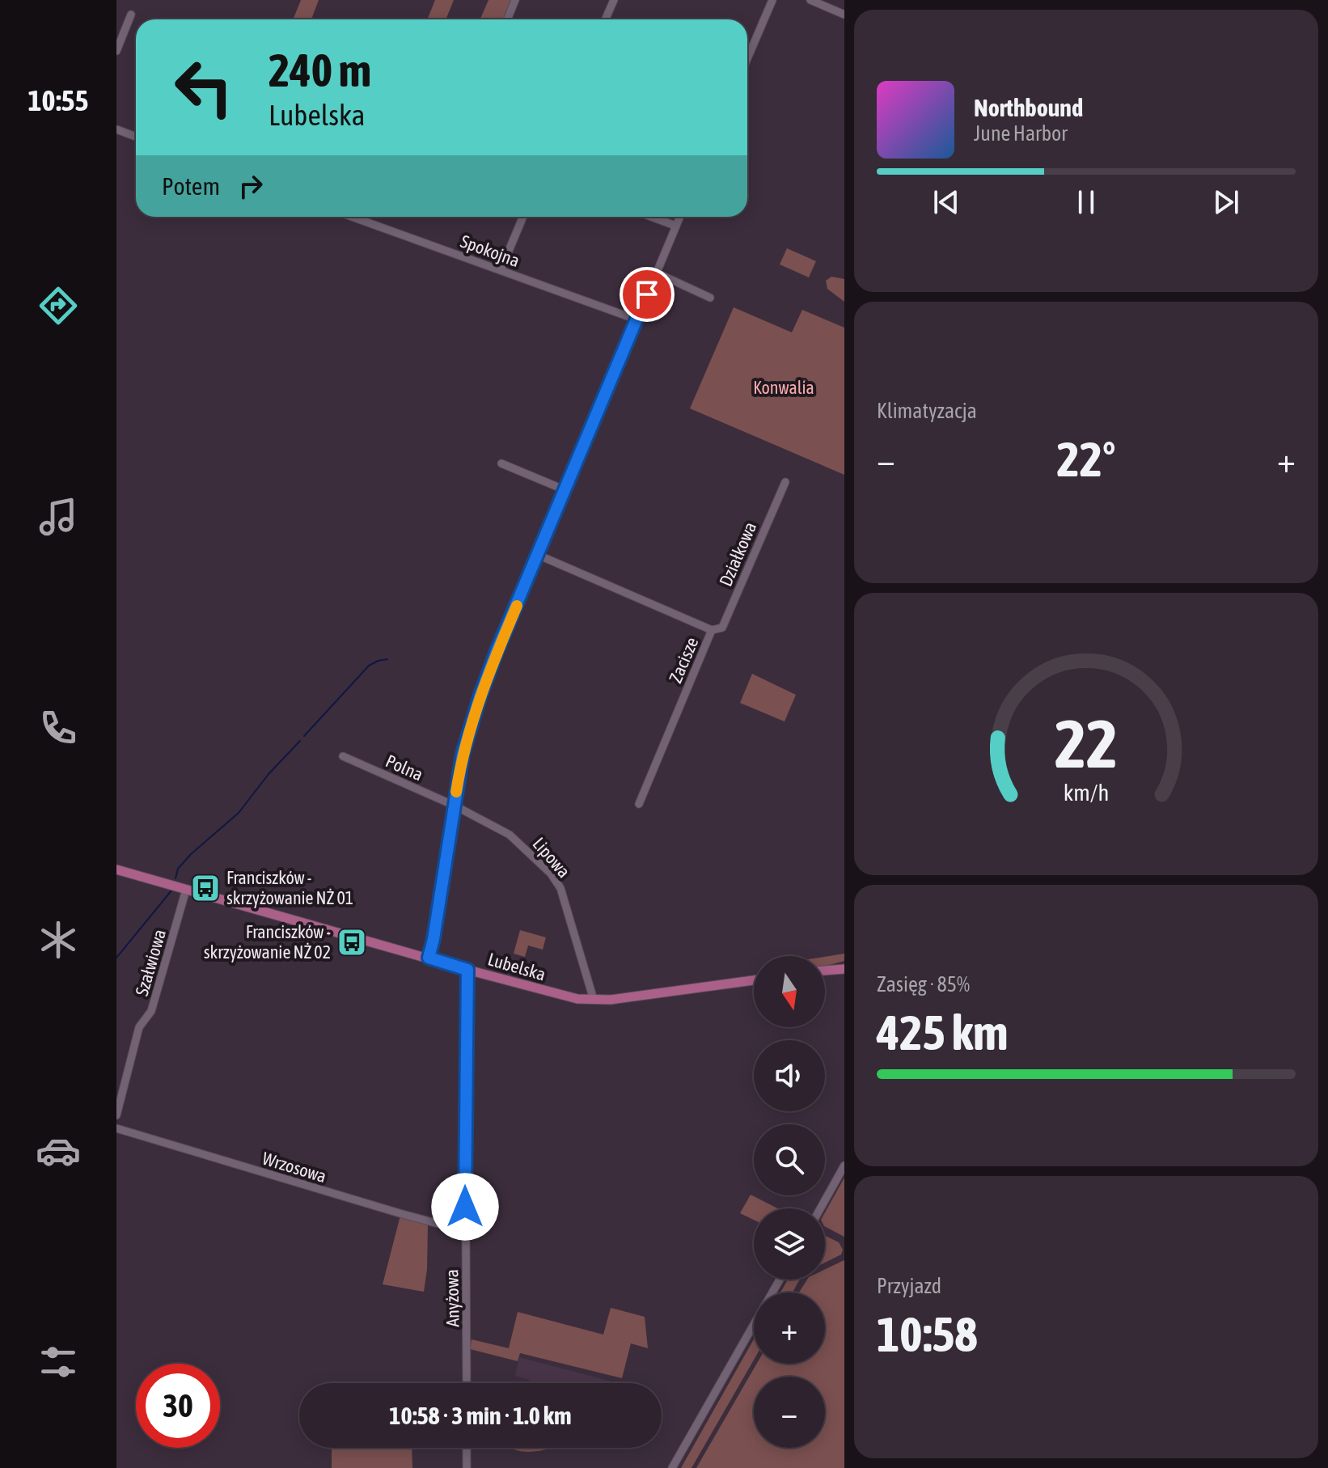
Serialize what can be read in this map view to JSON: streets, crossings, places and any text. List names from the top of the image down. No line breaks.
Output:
{"streets":{"main road":["Lubelska"],"street":["Spokojna","Działkowa","Zacisze","Polna","Lipowa","Szałwiowa","Wrzosowa","Anyżowa"]},"crossings":[["Działkowa","Zacisze"],["Polna","Lipowa"],["Lipowa","Lubelska"],["Szałwiowa","Lubelska"],["Lubelska","Anyżowa"],["Wrzosowa","Anyżowa"]],"parks":["Konwalia"],"places":{"bus stop":["Franciszków - skrzyżowanie NŻ 01","Franciszków - skrzyżowanie NŻ 02"]},"north":"bottom","page":{"tabs":"10:55","turn":["240 m","Lubelska"],"song":["Northbound","June Harbor"],"then":"Potem","tile":["Klimatyzacja",["Zasięg · 85%","425 km"],["Przyjazd","10:58"]],"heat":["−","22°","+"],"map_buttons":["+","−"],"limit":"30","trip":"10:58 · 3 min · 1.0 km","gauge":["22","km/h"]}}
